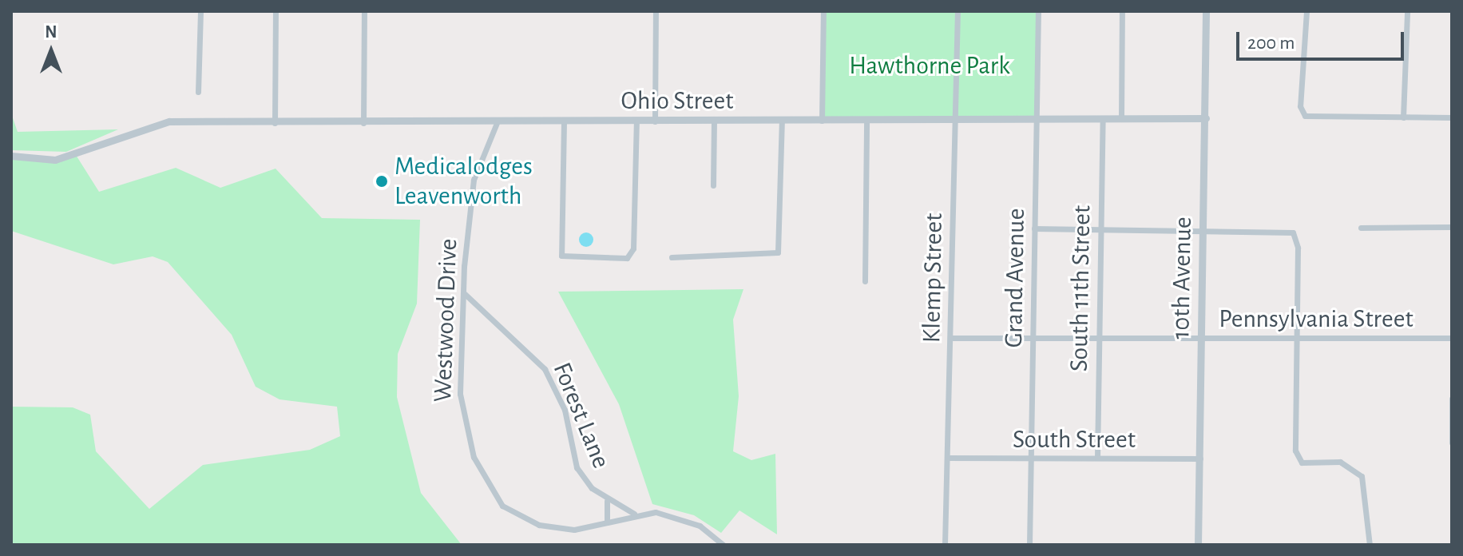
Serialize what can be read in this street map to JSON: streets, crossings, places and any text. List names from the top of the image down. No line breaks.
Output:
{"streets":{"street":["Ohio Street","Klemp Street","Grand Avenue","10th Avenue","South 11th Street","Pennsylvania Street","Westwood Drive","Forest Lane","South Street"]},"crossings":[["Ohio Street","Klemp Street"],["Ohio Street","Grand Avenue"],["Ohio Street","10th Avenue"],["Ohio Street","South 11th Street"],["Ohio Street","Westwood Drive"],["Klemp Street","Pennsylvania Street"],["Klemp Street","South Street"],["Grand Avenue","Pennsylvania Street"],["Grand Avenue","South Street"],["10th Avenue","Pennsylvania Street"],["10th Avenue","South Street"],["South 11th Street","Pennsylvania Street"],["South 11th Street","South Street"],["Westwood Drive","Forest Lane"]],"parks":["Hawthorne Park"],"places":["Medicalodges Leavenworth"],"scale_bar":"200 m","north":"top"}
